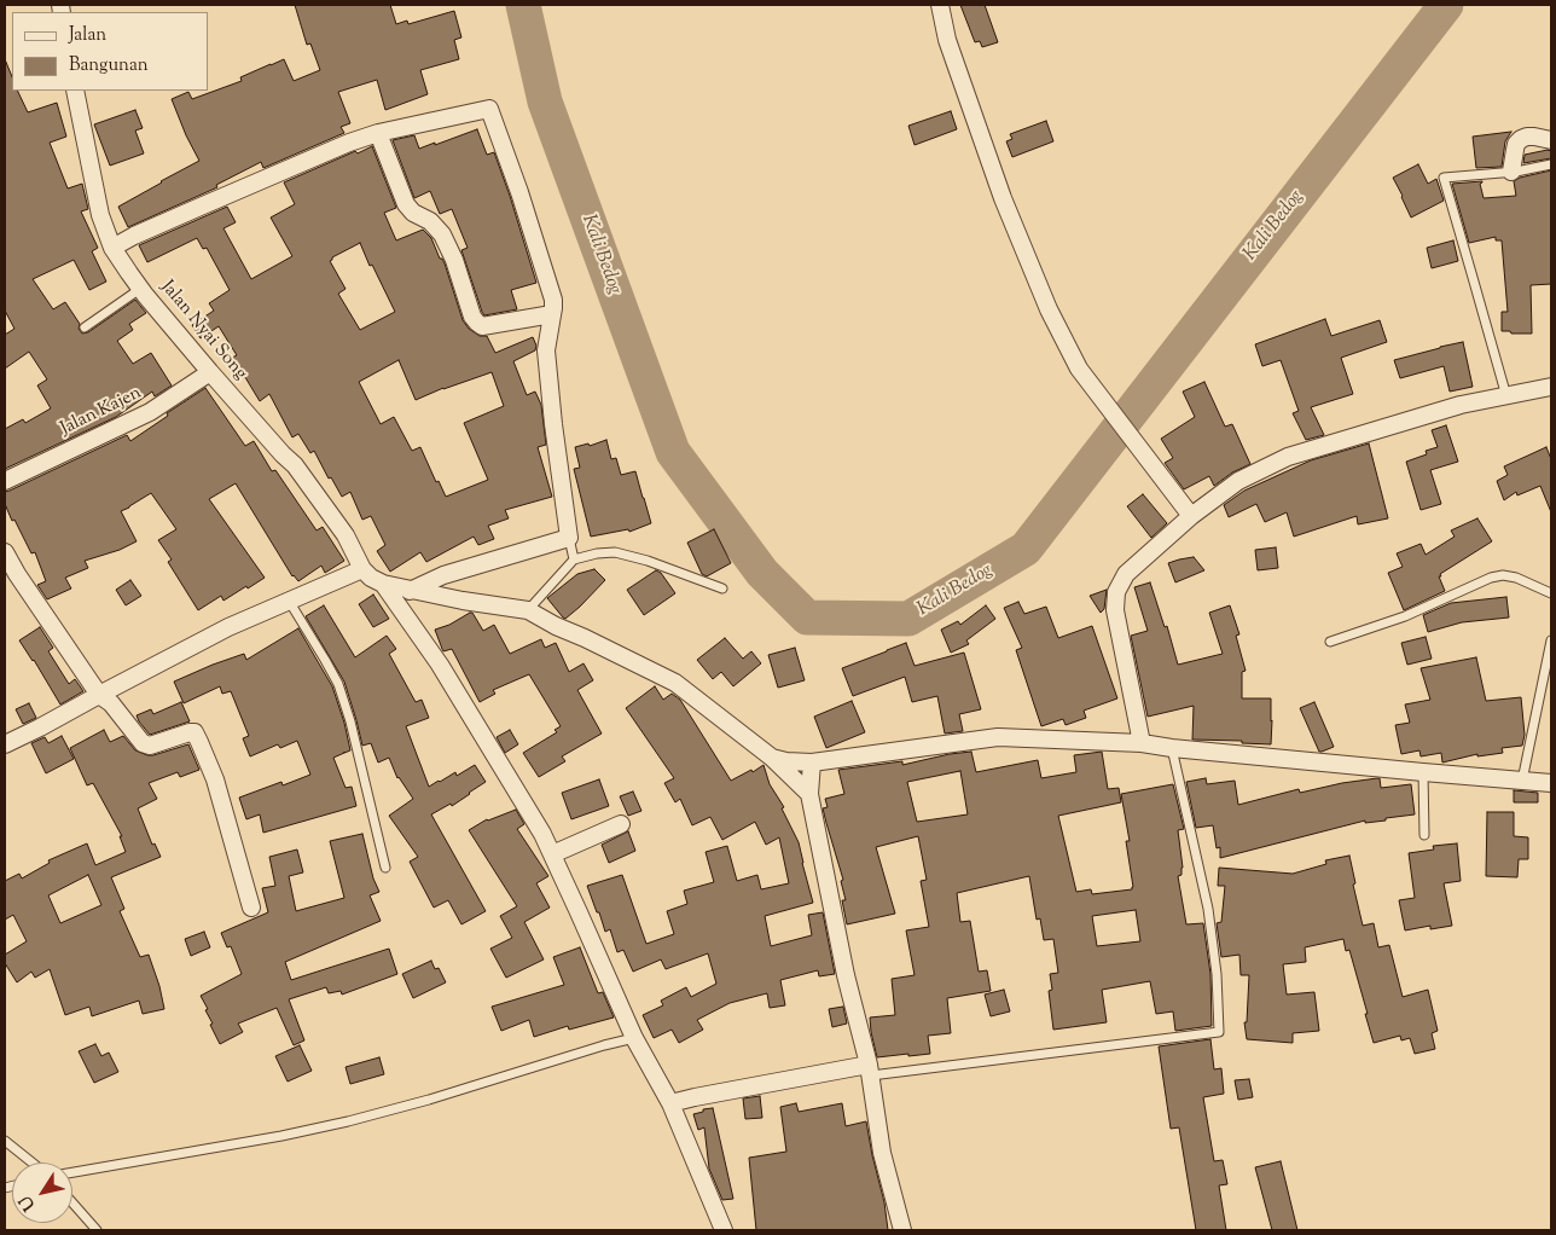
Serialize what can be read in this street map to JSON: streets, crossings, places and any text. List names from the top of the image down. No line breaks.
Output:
{"streets":{"street":["Jalan Nyai Song","Jalan Kajen"]},"crossings":[["Jalan Nyai Song","Jalan Kajen"]],"water":["Kali Bedog"],"legend":["Jalan","Bangunan"],"north":"bottom left"}
